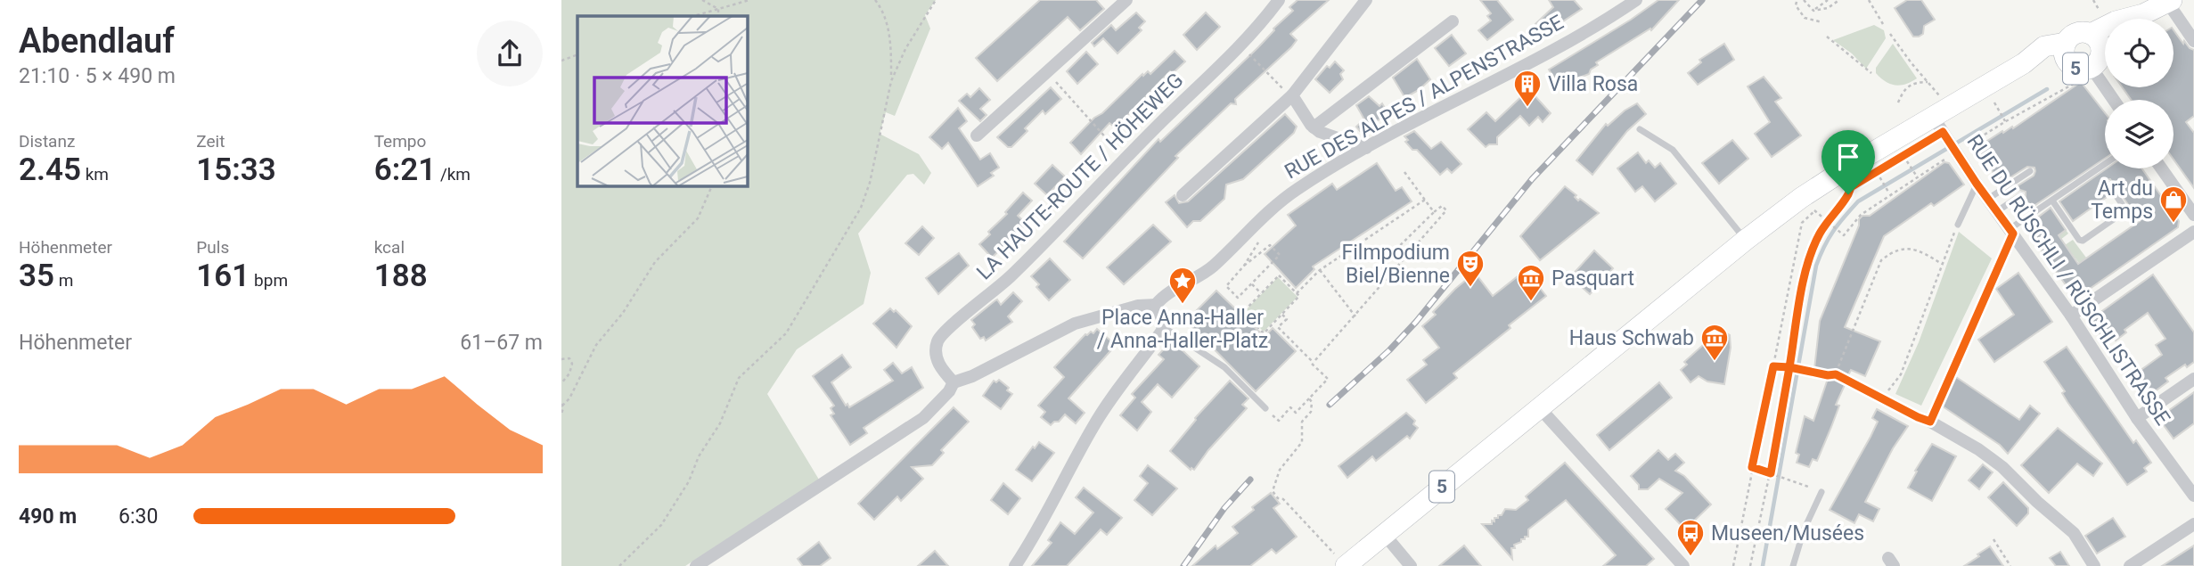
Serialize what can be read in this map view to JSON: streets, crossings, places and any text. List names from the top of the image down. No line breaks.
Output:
{"streets":{"main road":["5"],"street":["RUE DES ALPES / ALPENSTRASSE","LA HAUTE-ROUTE / HÖHEWEG","RUE DU RÜSCHLI / RÜSCHLISTRASSE"]},"crossings":[["5","RUE DU RÜSCHLI / RÜSCHLISTRASSE"]],"places":{"building":["Villa Rosa"],"shop":["Art du Temps"],"theatre":["Filmpodium Biel/Bienne"],"museum":["Pasquart","Haus Schwab"],"place":["Place Anna-Haller / Anna-Haller-Platz"],"bus stop":["Museen/Musées"]},"page":{"heading":["Abendlauf","21:10 · 5 × 490 m"],"stats":[["Distanz","2.45 km"],["Zeit","15:33"],["Tempo","6:21 /km"],["Höhenmeter","35 m"],["Puls","161 bpm"],["kcal","188"]],"chart":["Höhenmeter","61–67 m"],"list":[{"name":"490 m","note":"6:30"}]}}
